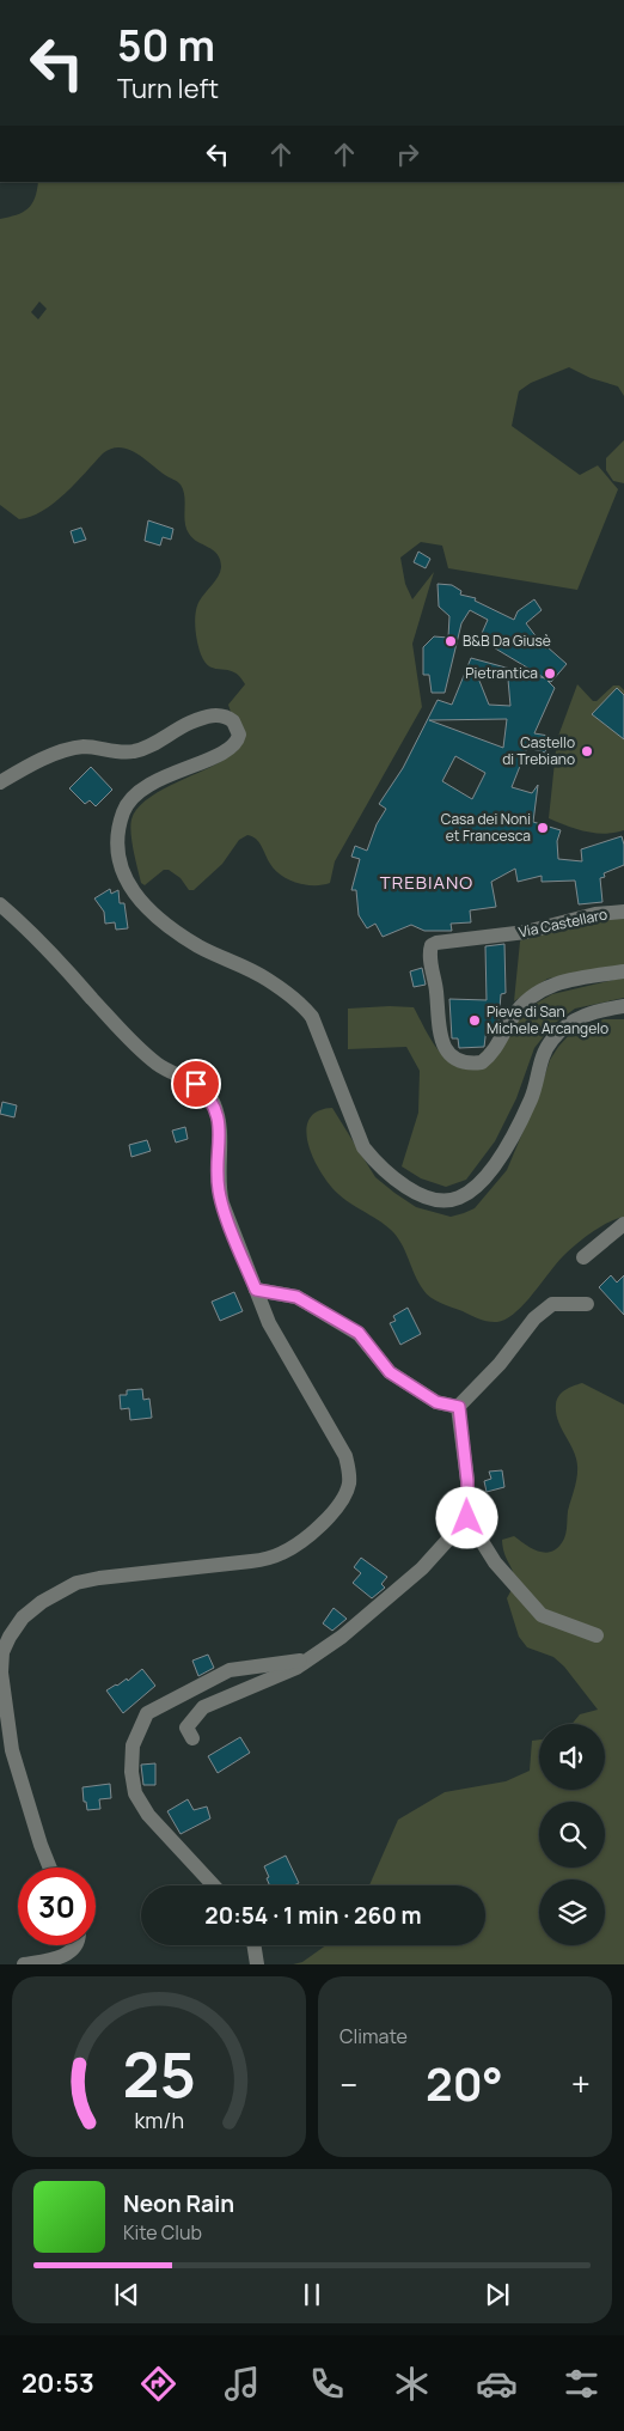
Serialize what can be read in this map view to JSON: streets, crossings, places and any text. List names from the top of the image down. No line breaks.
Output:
{"streets":{"street":["Via Castellaro"]},"districts":["TREBIANO"],"places":["B&B Da Giusè","Pietrantica","Castello di Trebiano","Casa dei Noni et Francesca","Pieve di San Michele Arcangelo"],"page":{"turn":["50 m","Turn left"],"limit":"30","trip":"20:54 · 1 min · 260 m","tile":"Climate","heat":["−","20°","+"],"song":["Neon Rain","Kite Club"],"tabs":"20:53","gauge":["25","km/h"]}}
